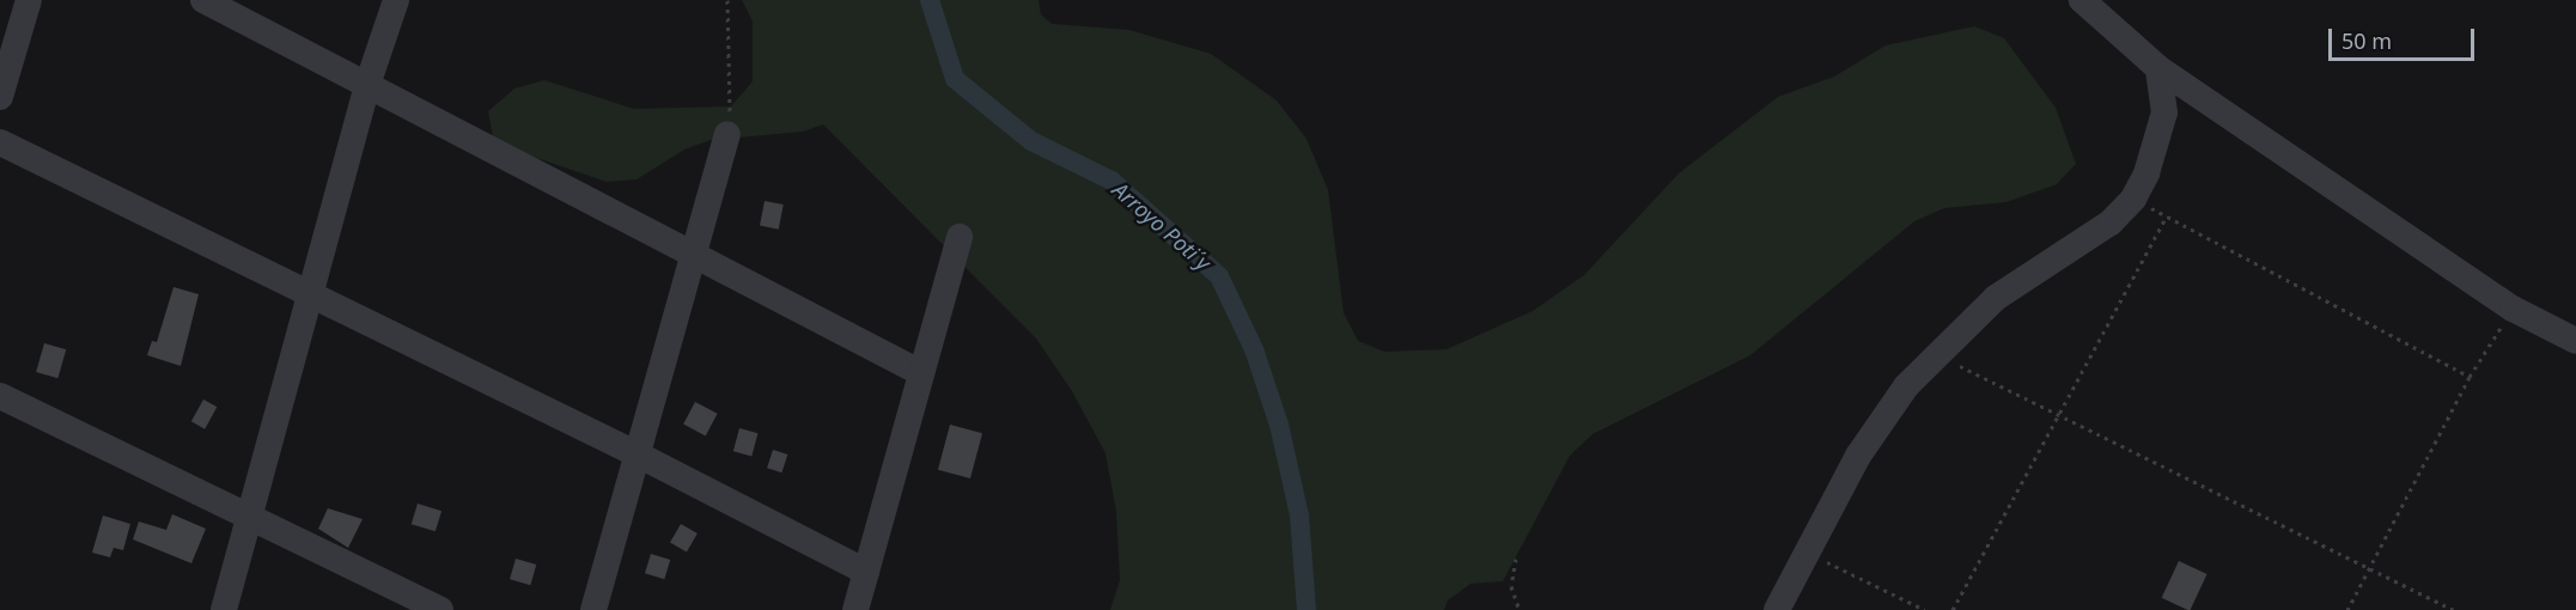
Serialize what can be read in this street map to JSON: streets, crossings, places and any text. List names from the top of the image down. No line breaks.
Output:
{"water":["Arroyo Poti´y"],"scale_bar":"50 m"}
